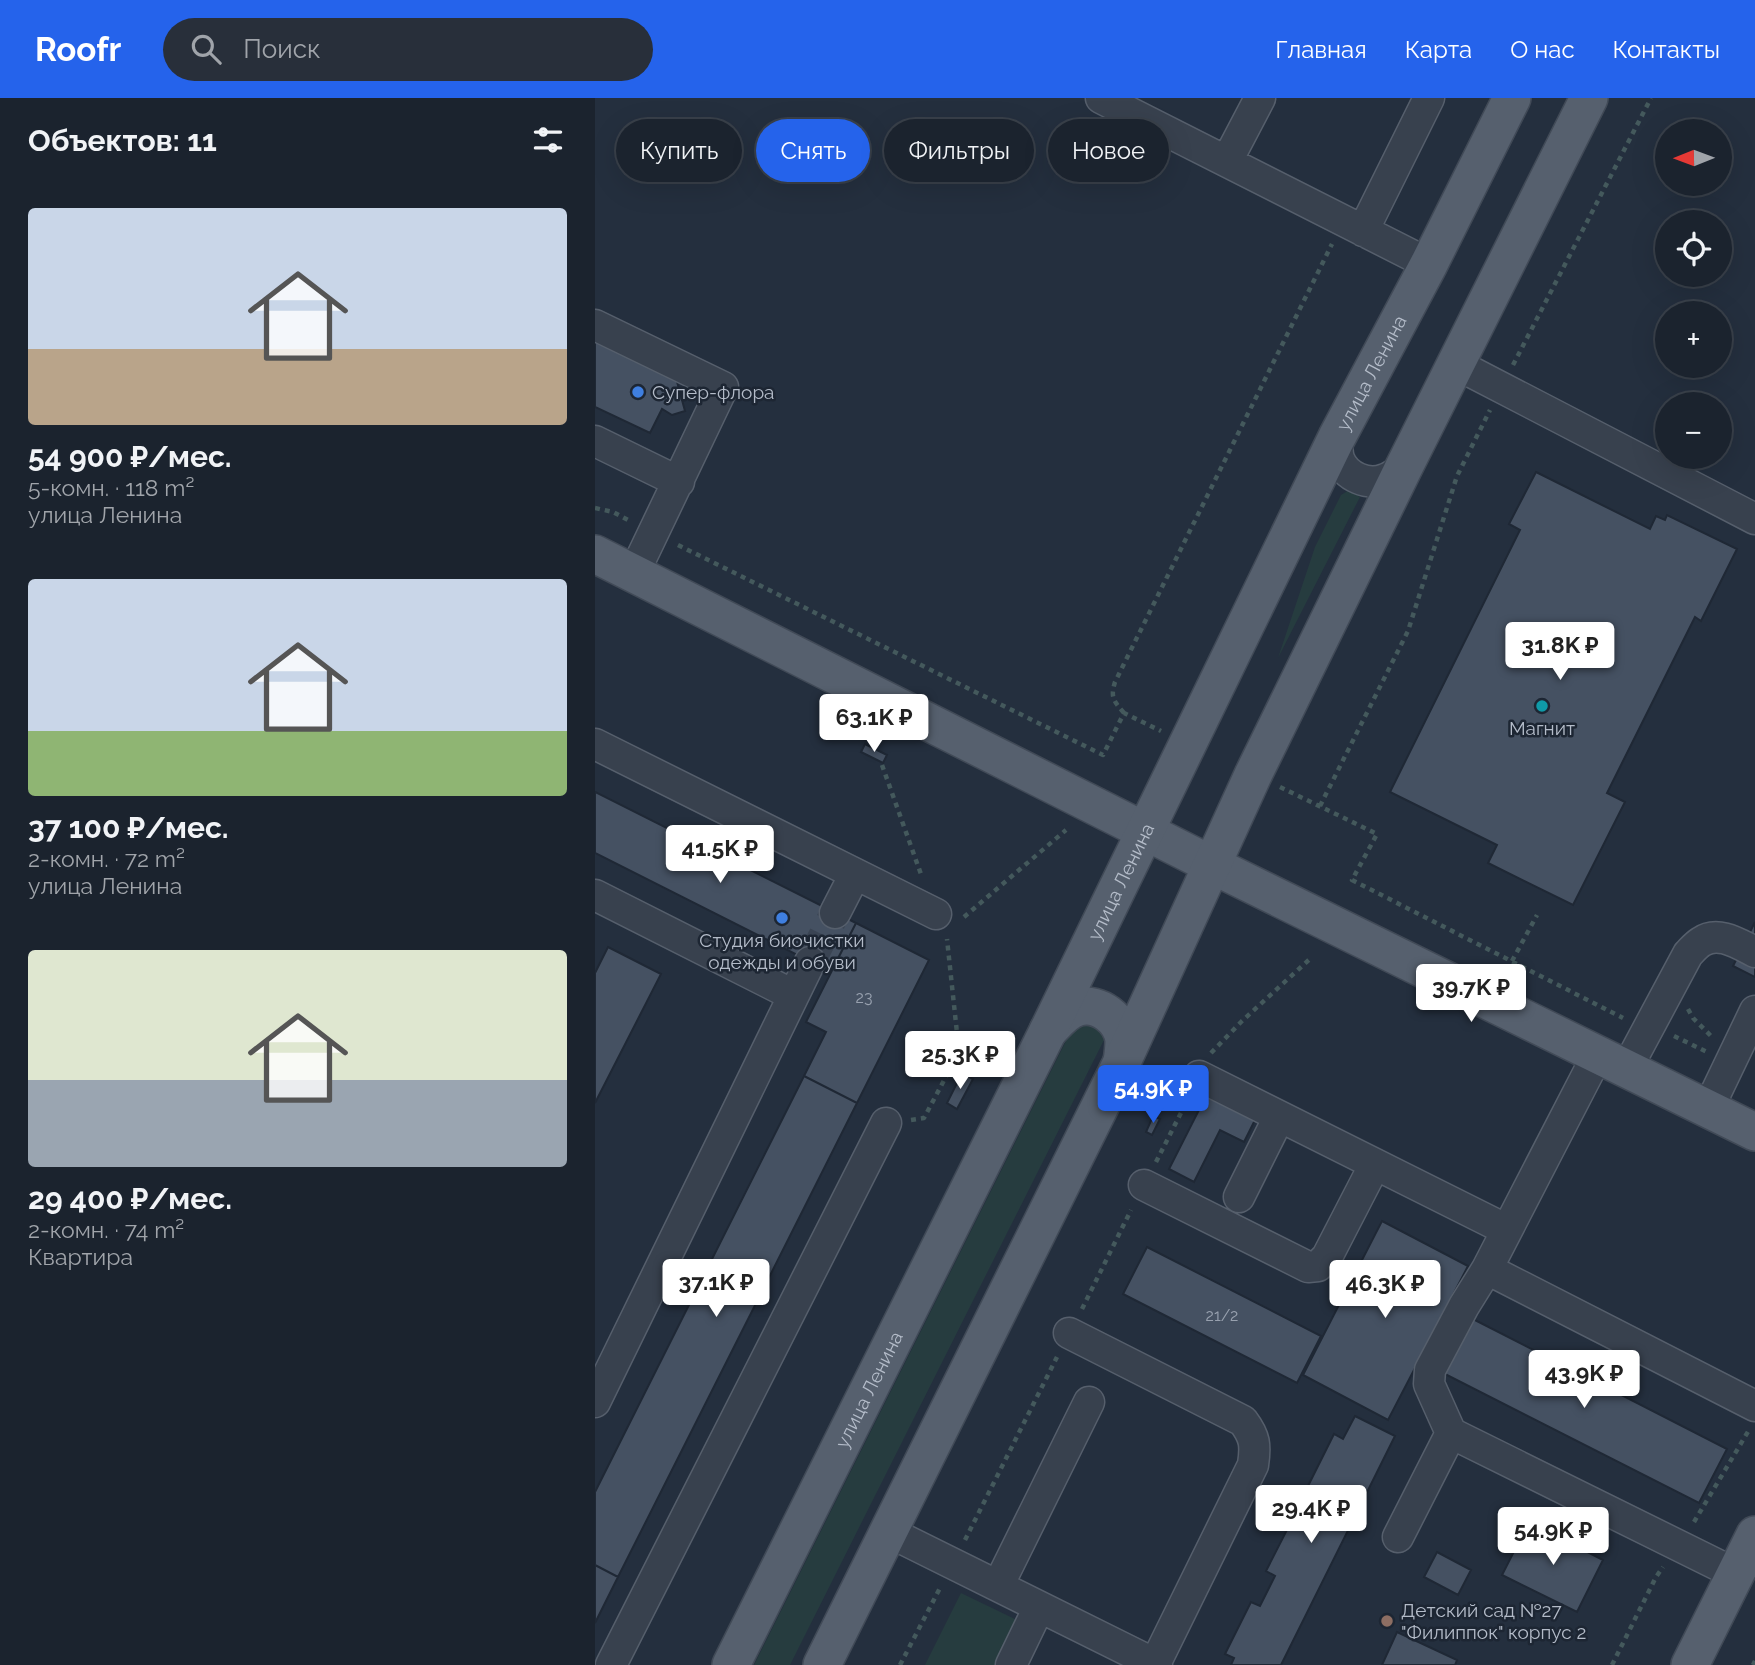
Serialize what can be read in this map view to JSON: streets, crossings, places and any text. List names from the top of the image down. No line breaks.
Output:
{"streets":{"main road":["улица Ленина"]},"places":["Супер-флора","Магнит","Студия биочистки одежды и обуви","Детский сад №27 \"Филиппок\" корпус 2"],"house_numbers":["23","21/2"],"north":"left","page":{"header":"Roofr","search":"Поиск","nav":["Главная","Карта","О нас","Контакты"],"heading":"Объектов: 11","map_buttons":["+","−"],"chip":["Купить","Снять","Фильтры","Новое"],"list":[{"name":"54 900 ₽/мес.","note":"5-комн. · 118 m² · улица Ленина"},{"name":"37 100 ₽/мес.","note":"2-комн. · 72 m² · улица Ленина"},{"name":"29 400 ₽/мес.","note":"2-комн. · 74 m² · Квартира"}],"price":["31.8K ₽","63.1K ₽","41.5K ₽","39.7K ₽","25.3K ₽","54.9K ₽","37.1K ₽","46.3K ₽","43.9K ₽","29.4K ₽","54.9K ₽"]}}
